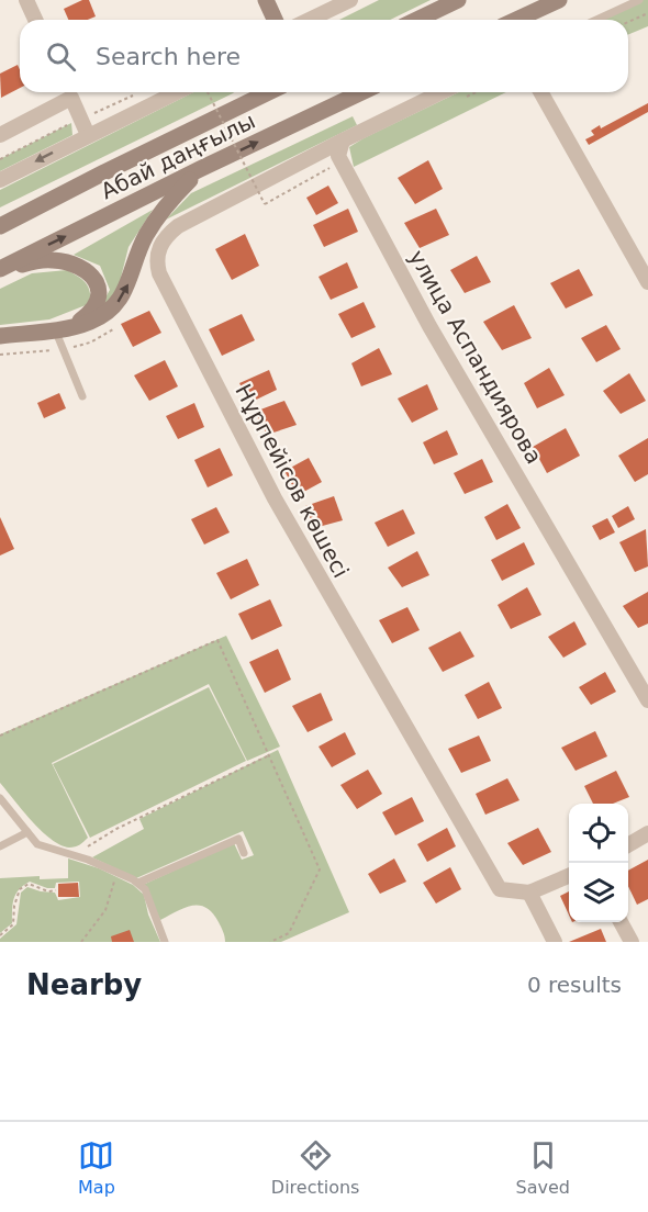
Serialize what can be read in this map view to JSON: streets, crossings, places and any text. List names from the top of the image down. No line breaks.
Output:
{"streets":{"main road":["Абай даңғылы"],"street":["улица Аспандиярова","Нұрпейісов көшесі"]},"crossings":[["улица Аспандиярова","Нұрпейісов көшесі"]],"page":{"search":"Search here","heading":["Nearby","0 results"],"nav":["Map","Directions","Saved"]}}
